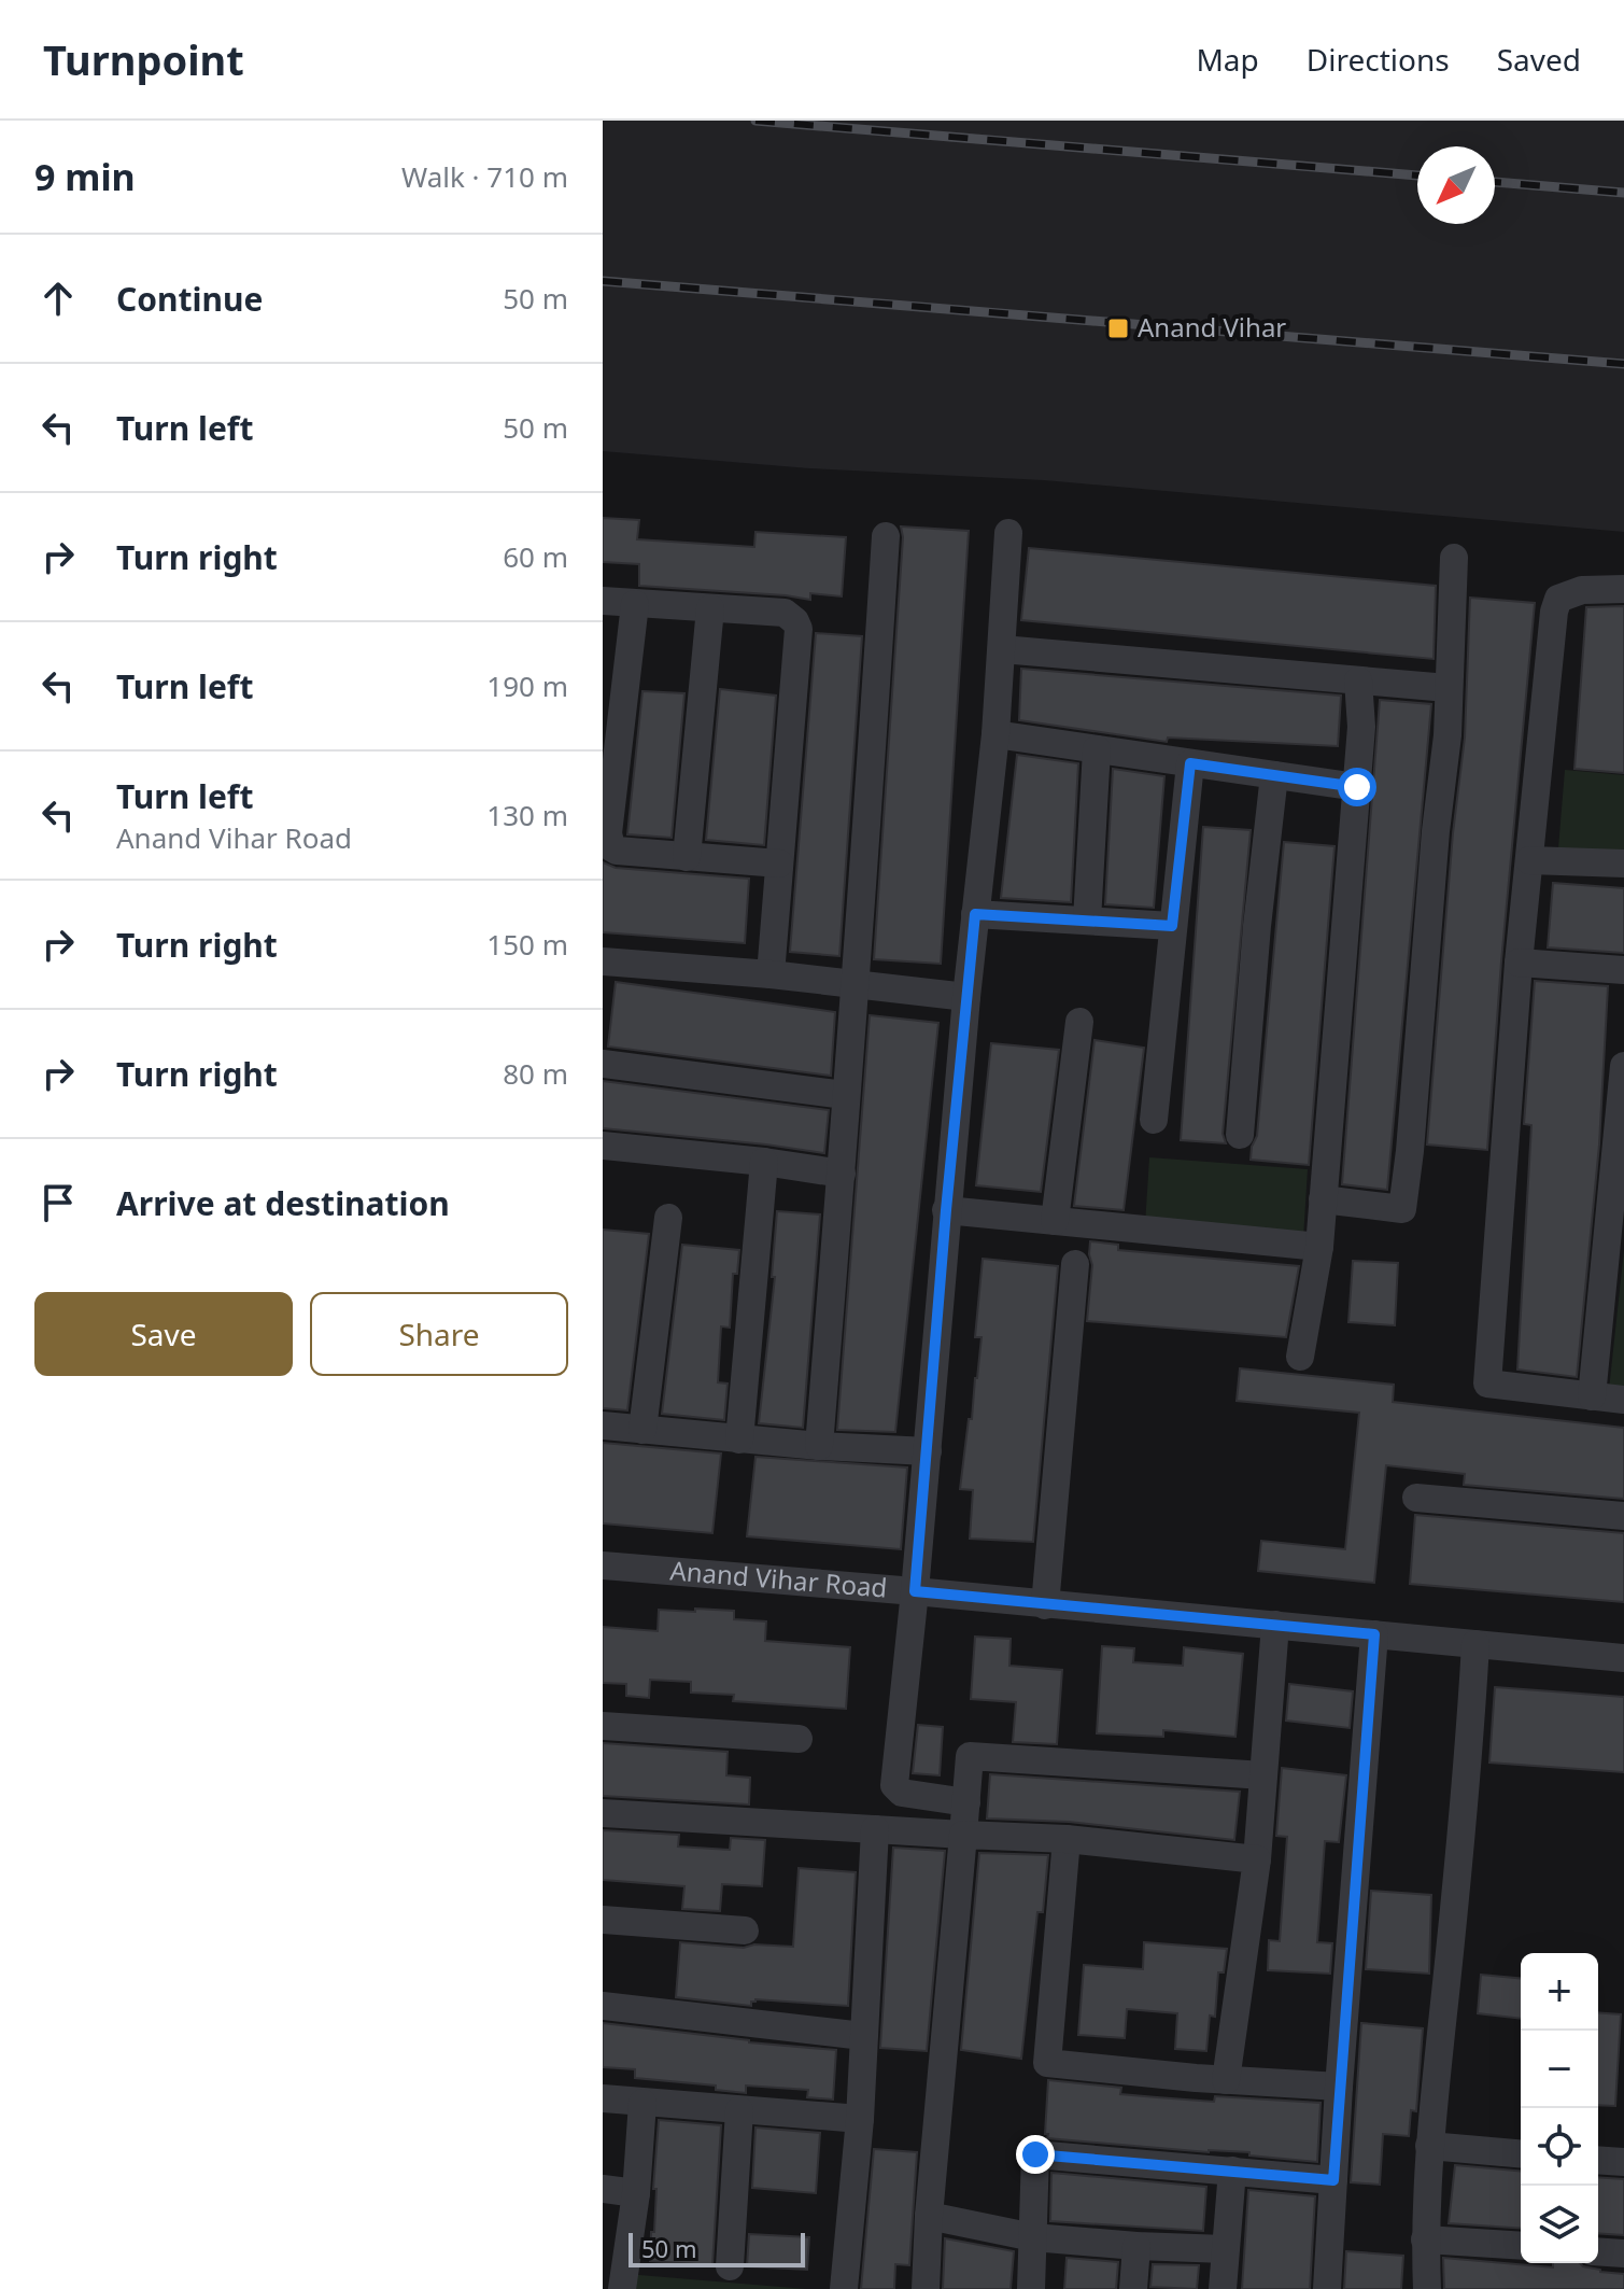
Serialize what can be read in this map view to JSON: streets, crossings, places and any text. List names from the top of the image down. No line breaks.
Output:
{"streets":{"street":["Anand Vihar Road"]},"places":{"transit":["Anand Vihar"]},"scale_bar":"50 m","north":"bottom left","page":{"header":"Turnpoint","nav":["Map","Directions","Saved"],"heading":["9 min","Walk · 710 m"],"list":[["Continue","50 m"],["Turn left","50 m"],["Turn right","60 m"],["Turn left","190 m"],["Turn left","Anand Vihar Road","130 m"],["Turn right","150 m"],["Turn right","80 m"],"Arrive at destination"],"buttons":["Save","Share"],"map_buttons":["+","−"],"scale":"50 m"}}
